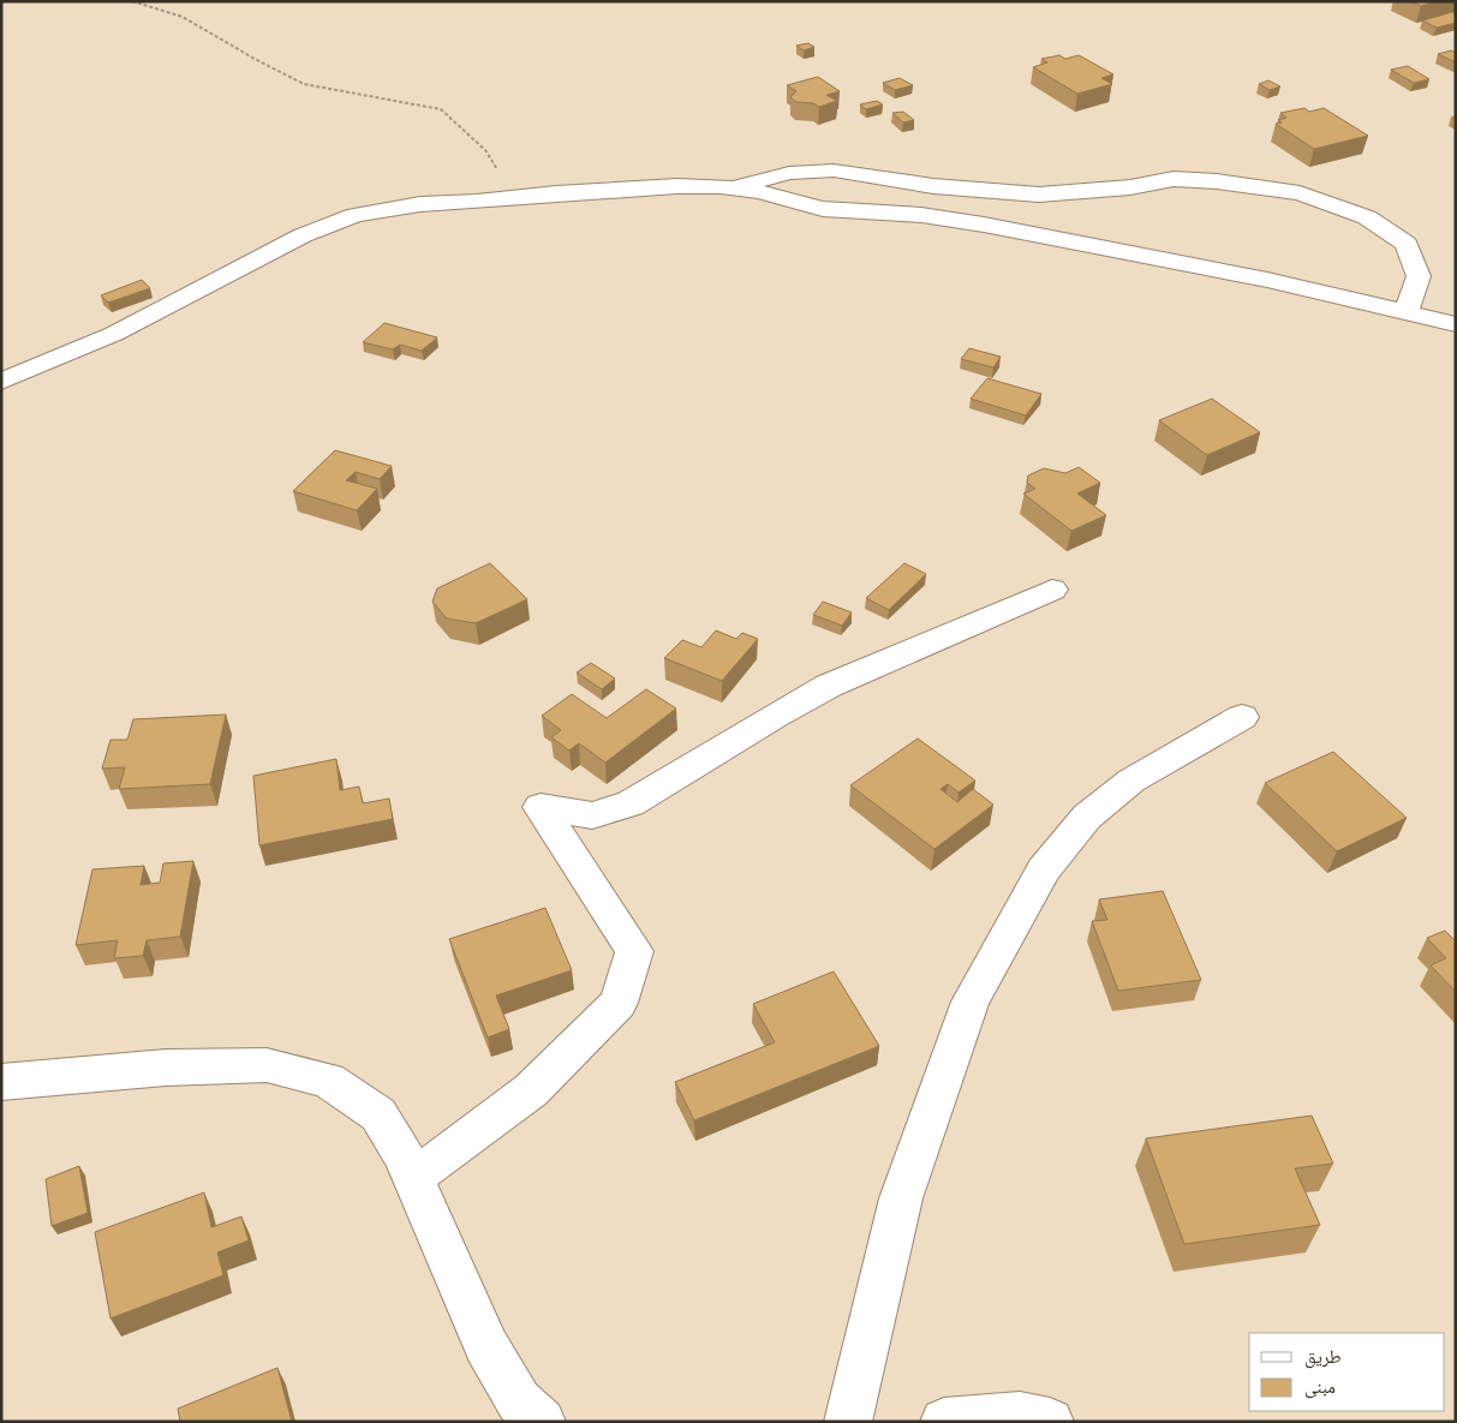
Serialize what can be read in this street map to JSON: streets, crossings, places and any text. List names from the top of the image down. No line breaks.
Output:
{"legend":["طريق","مبنى"]}
